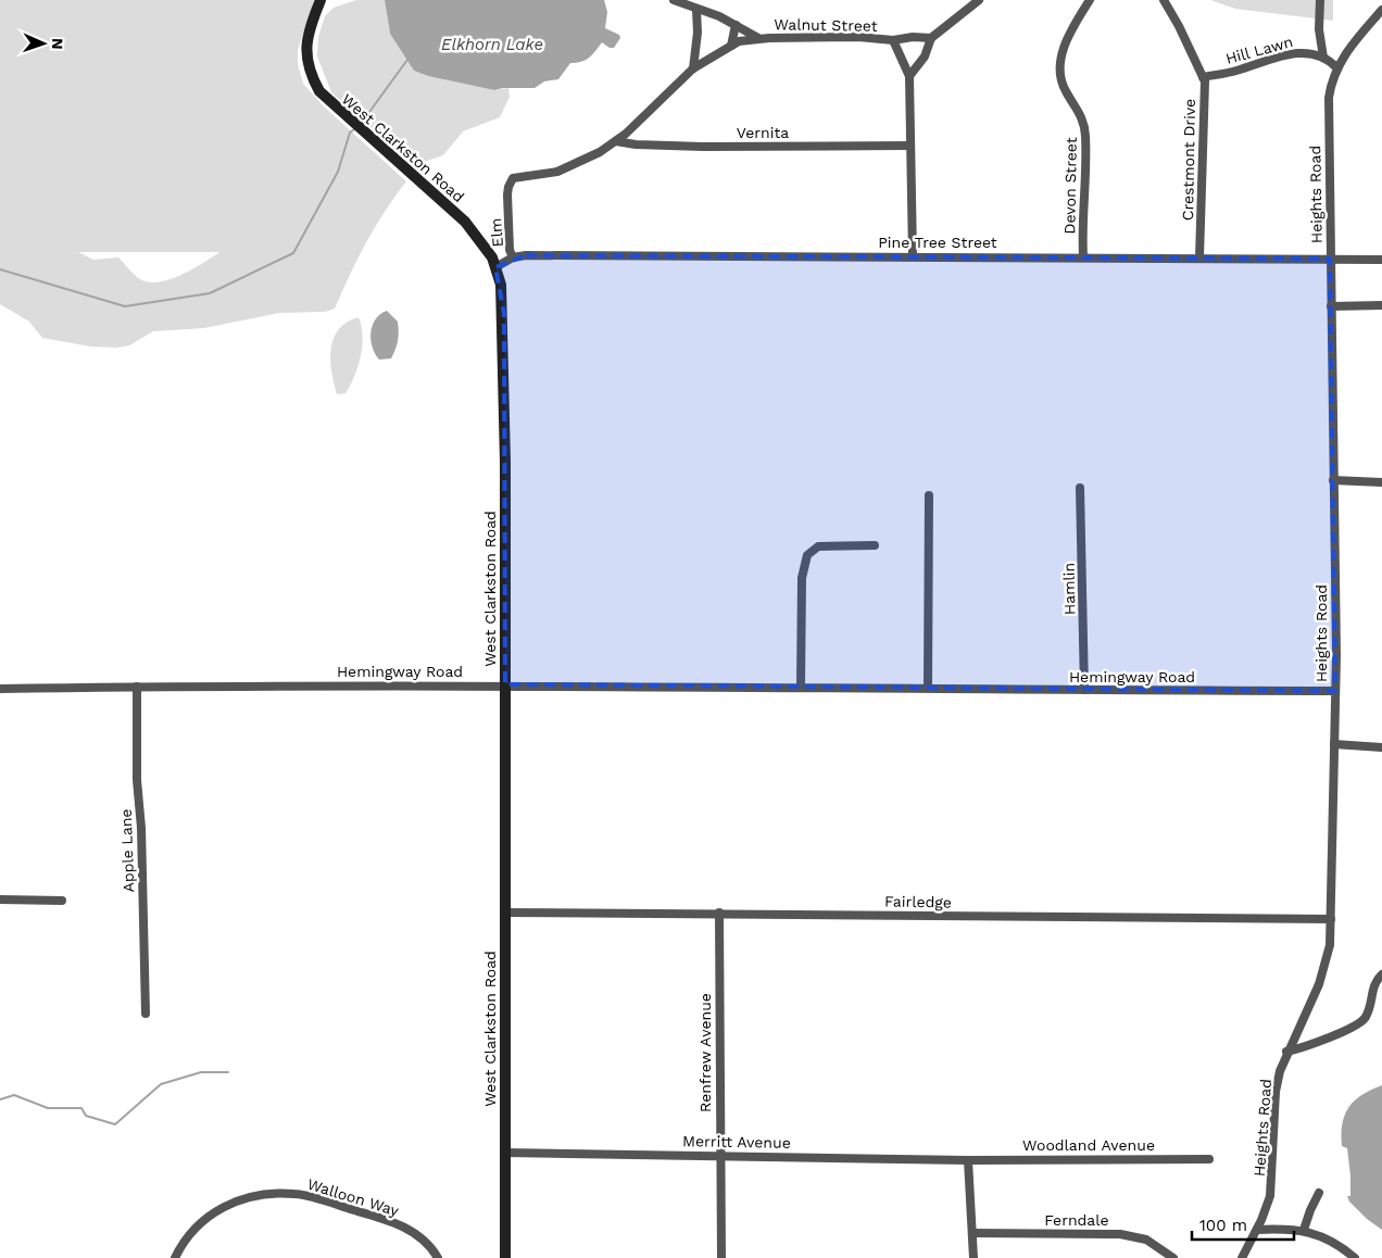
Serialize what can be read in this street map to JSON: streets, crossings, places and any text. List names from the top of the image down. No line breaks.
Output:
{"streets":{"main road":["West Clarkston Road"],"street":["Walnut Street","Hill Lawn","Vernita","Crestmont Drive","Devon Street","Heights Road","Elm","Pine Tree Street","Hamlin","Hemingway Road","Apple Lane","Fairledge","Renfrew Avenue","Merritt Avenue","Woodland Avenue","Walloon Way","Ferndale"]},"crossings":[["Walnut Street","Vernita"],["Walnut Street","Elm"],["Hill Lawn","Crestmont Drive"],["West Clarkston Road","Pine Tree Street"],["West Clarkston Road","Hemingway Road"],["West Clarkston Road","Fairledge"],["West Clarkston Road","Merritt Avenue"],["Crestmont Drive","Pine Tree Street"],["Devon Street","Pine Tree Street"],["Heights Road","Pine Tree Street"],["Heights Road","Hemingway Road"],["Heights Road","Fairledge"],["Elm","Pine Tree Street"],["Hamlin","Hemingway Road"],["Hemingway Road","Apple Lane"],["Fairledge","Renfrew Avenue"],["Renfrew Avenue","Merritt Avenue"],["Merritt Avenue","Woodland Avenue"]],"water":["Elkhorn Lake"],"scale_bar":"100 m","north":"right"}
